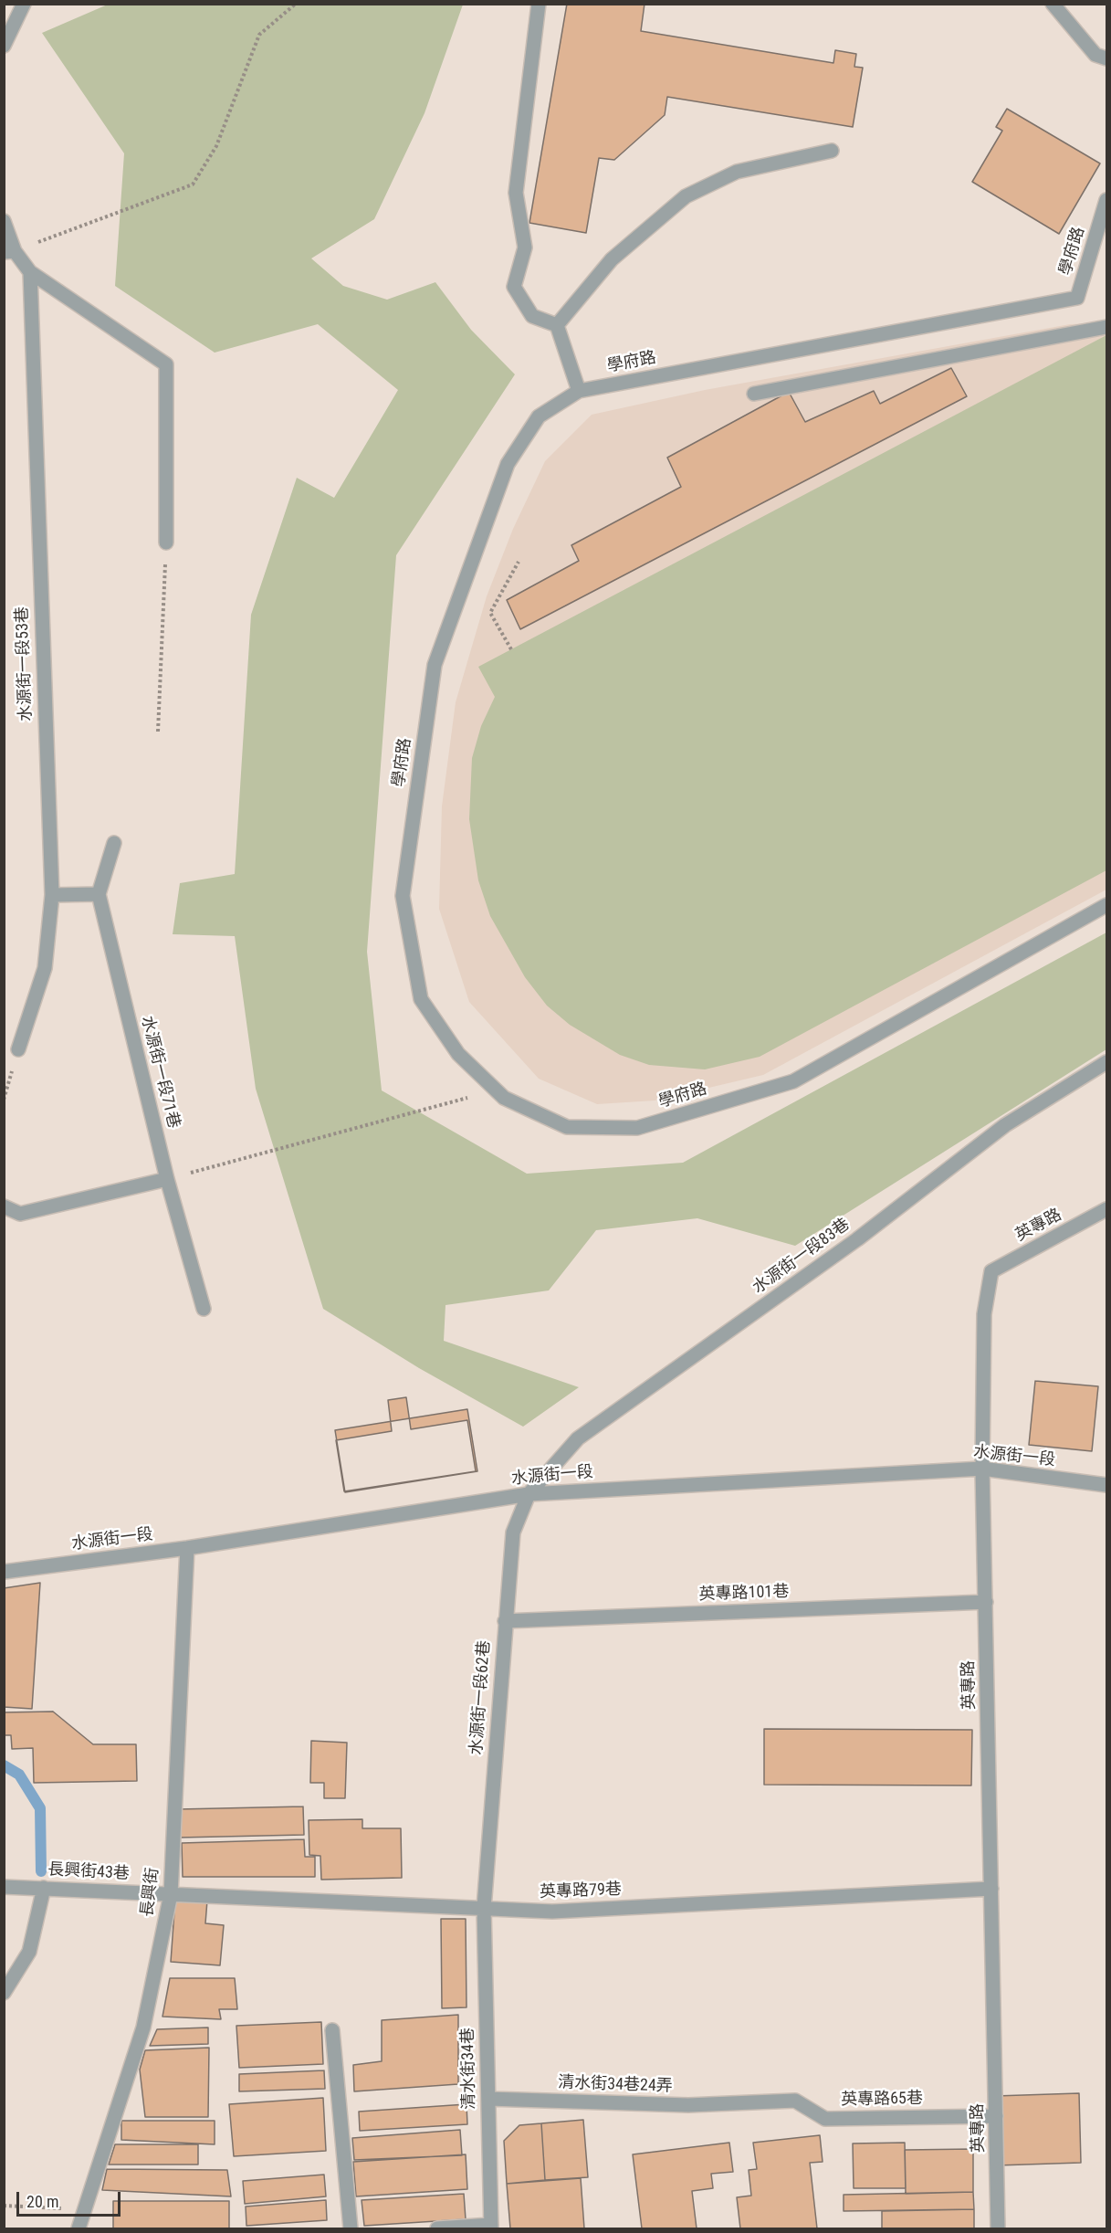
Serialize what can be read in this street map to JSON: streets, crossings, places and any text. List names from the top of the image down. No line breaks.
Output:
{"streets":{"street":["學府路","水源街一段53巷","水源街一段71巷","英專路","水源街一段83巷","水源街一段","英專路101巷","水源街一段62巷","長興街43巷","英專路79巷","長興街","清水街34巷","清水街34巷24弄","英專路65巷"]},"crossings":[["英專路","水源街一段"],["英專路","英專路101巷"],["英專路","英專路79巷"],["英專路","英專路65巷"],["水源街一段83巷","水源街一段"],["水源街一段83巷","水源街一段62巷"],["水源街一段","水源街一段62巷"],["水源街一段","長興街"],["英專路101巷","水源街一段62巷"],["水源街一段62巷","英專路79巷"],["水源街一段62巷","清水街34巷"],["長興街43巷","英專路79巷"],["長興街43巷","長興街"],["英專路79巷","長興街"],["英專路79巷","清水街34巷"],["清水街34巷","清水街34巷24弄"],["清水街34巷24弄","英專路65巷"]],"scale_bar":"20 m"}
